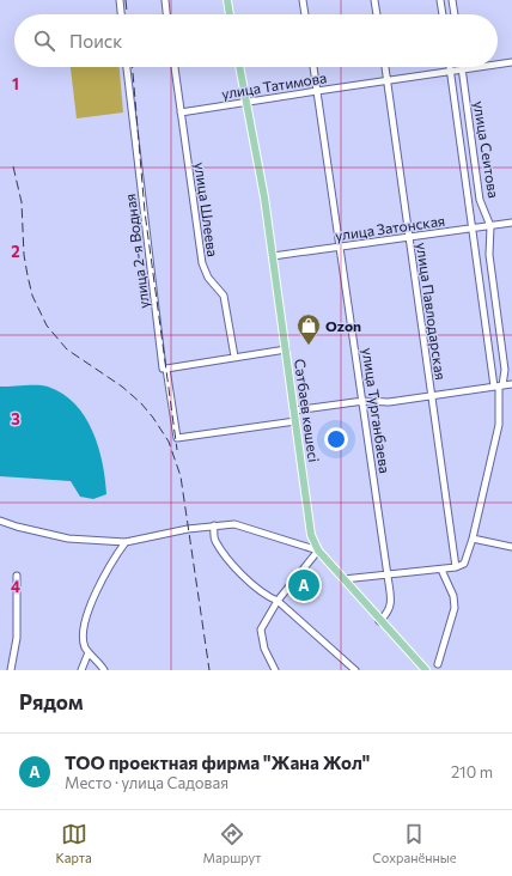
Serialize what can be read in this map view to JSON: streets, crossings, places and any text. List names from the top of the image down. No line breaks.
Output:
{"streets":{"main road":["Сәтбаев көшесі"],"street":["улица Татимова","улица Сеитова","улица Шлеева","улица Затонская","улица 2-я Водная","улица Павлодарская","улица Турганбаева"]},"crossings":[["улица Татимова","улица Сеитова"],["улица Татимова","улица Шлеева"],["улица Татимова","улица Павлодарская"],["улица Татимова","Сәтбаев көшесі"],["улица Татимова","улица Турганбаева"],["улица Сеитова","улица Затонская"],["улица Сеитова","улица Павлодарская"],["улица Затонская","улица Павлодарская"],["улица Затонская","Сәтбаев көшесі"],["улица Затонская","улица Турганбаева"],["улица 2-я Водная","Сәтбаев көшесі"],["Сәтбаев көшесі","улица Турганбаева"]],"places":{"shop":["Ozon"]},"page":{"search":"Поиск","pins":"A","heading":"Рядом","list":[{"mark":"A","name":"ТОО проектная фирма \"Жана Жол\"","note":"Место · улица Садовая","value":"210 m"}],"nav":["Карта","Маршрут","Сохранённые"]},"grid":{"rows":["1","2","3","4"]}}
